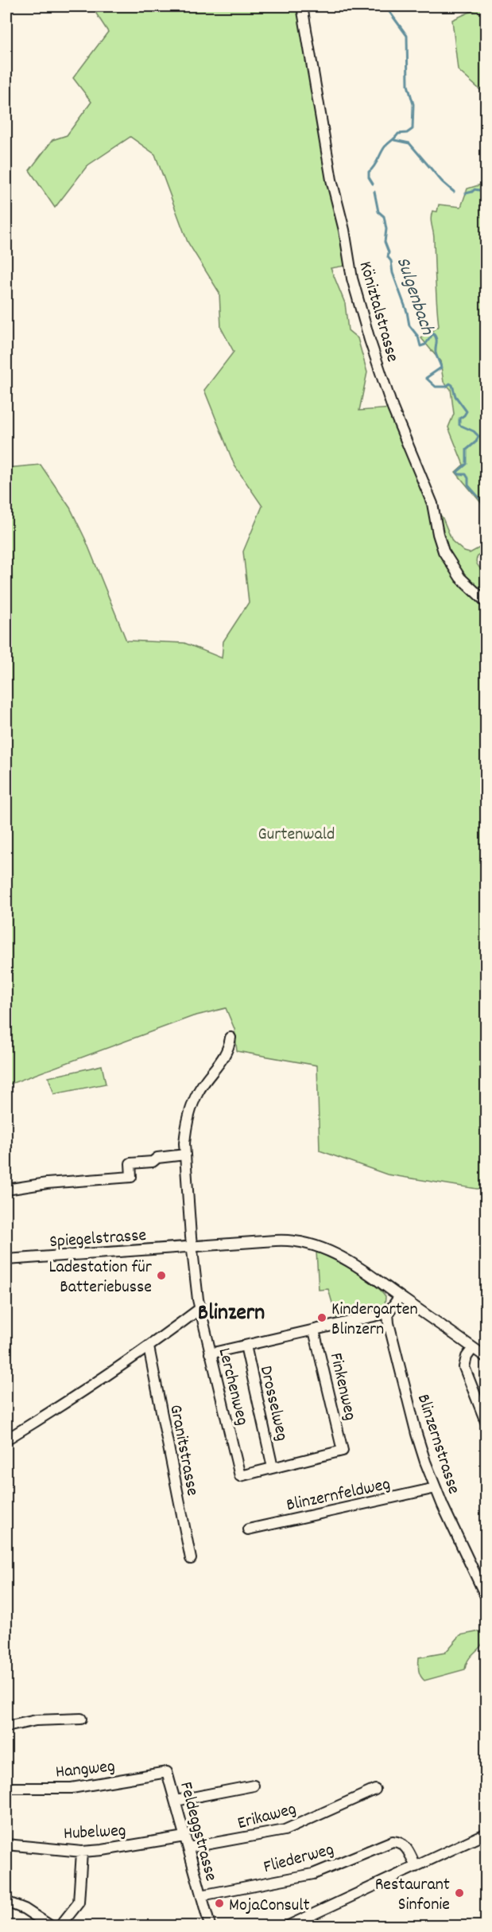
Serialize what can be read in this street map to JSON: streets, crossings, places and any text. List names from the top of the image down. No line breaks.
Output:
{"streets":{"street":["Köniztalstrasse","Spiegelstrasse","Lerchenweg","Finkenweg","Drosselweg","Blinzernstrasse","Granitstrasse","Blinzernfeldweg","Hangweg","Erikaweg","Hubelweg","Feldeggstrasse","Fliederweg"]},"crossings":[["Spiegelstrasse","Lerchenweg"],["Lerchenweg","Finkenweg"],["Lerchenweg","Drosselweg"],["Finkenweg","Drosselweg"],["Blinzernstrasse","Blinzernfeldweg"],["Hangweg","Feldeggstrasse"],["Erikaweg","Feldeggstrasse"],["Hubelweg","Feldeggstrasse"],["Feldeggstrasse","Fliederweg"]],"districts":["Blinzern"],"water":["Sulgenbach"],"parks":["Gurtenwald"],"places":["Ladestation für Batteriebusse","Kindergarten Blinzern","Restaurant Sinfonie","MojaConsult"]}
